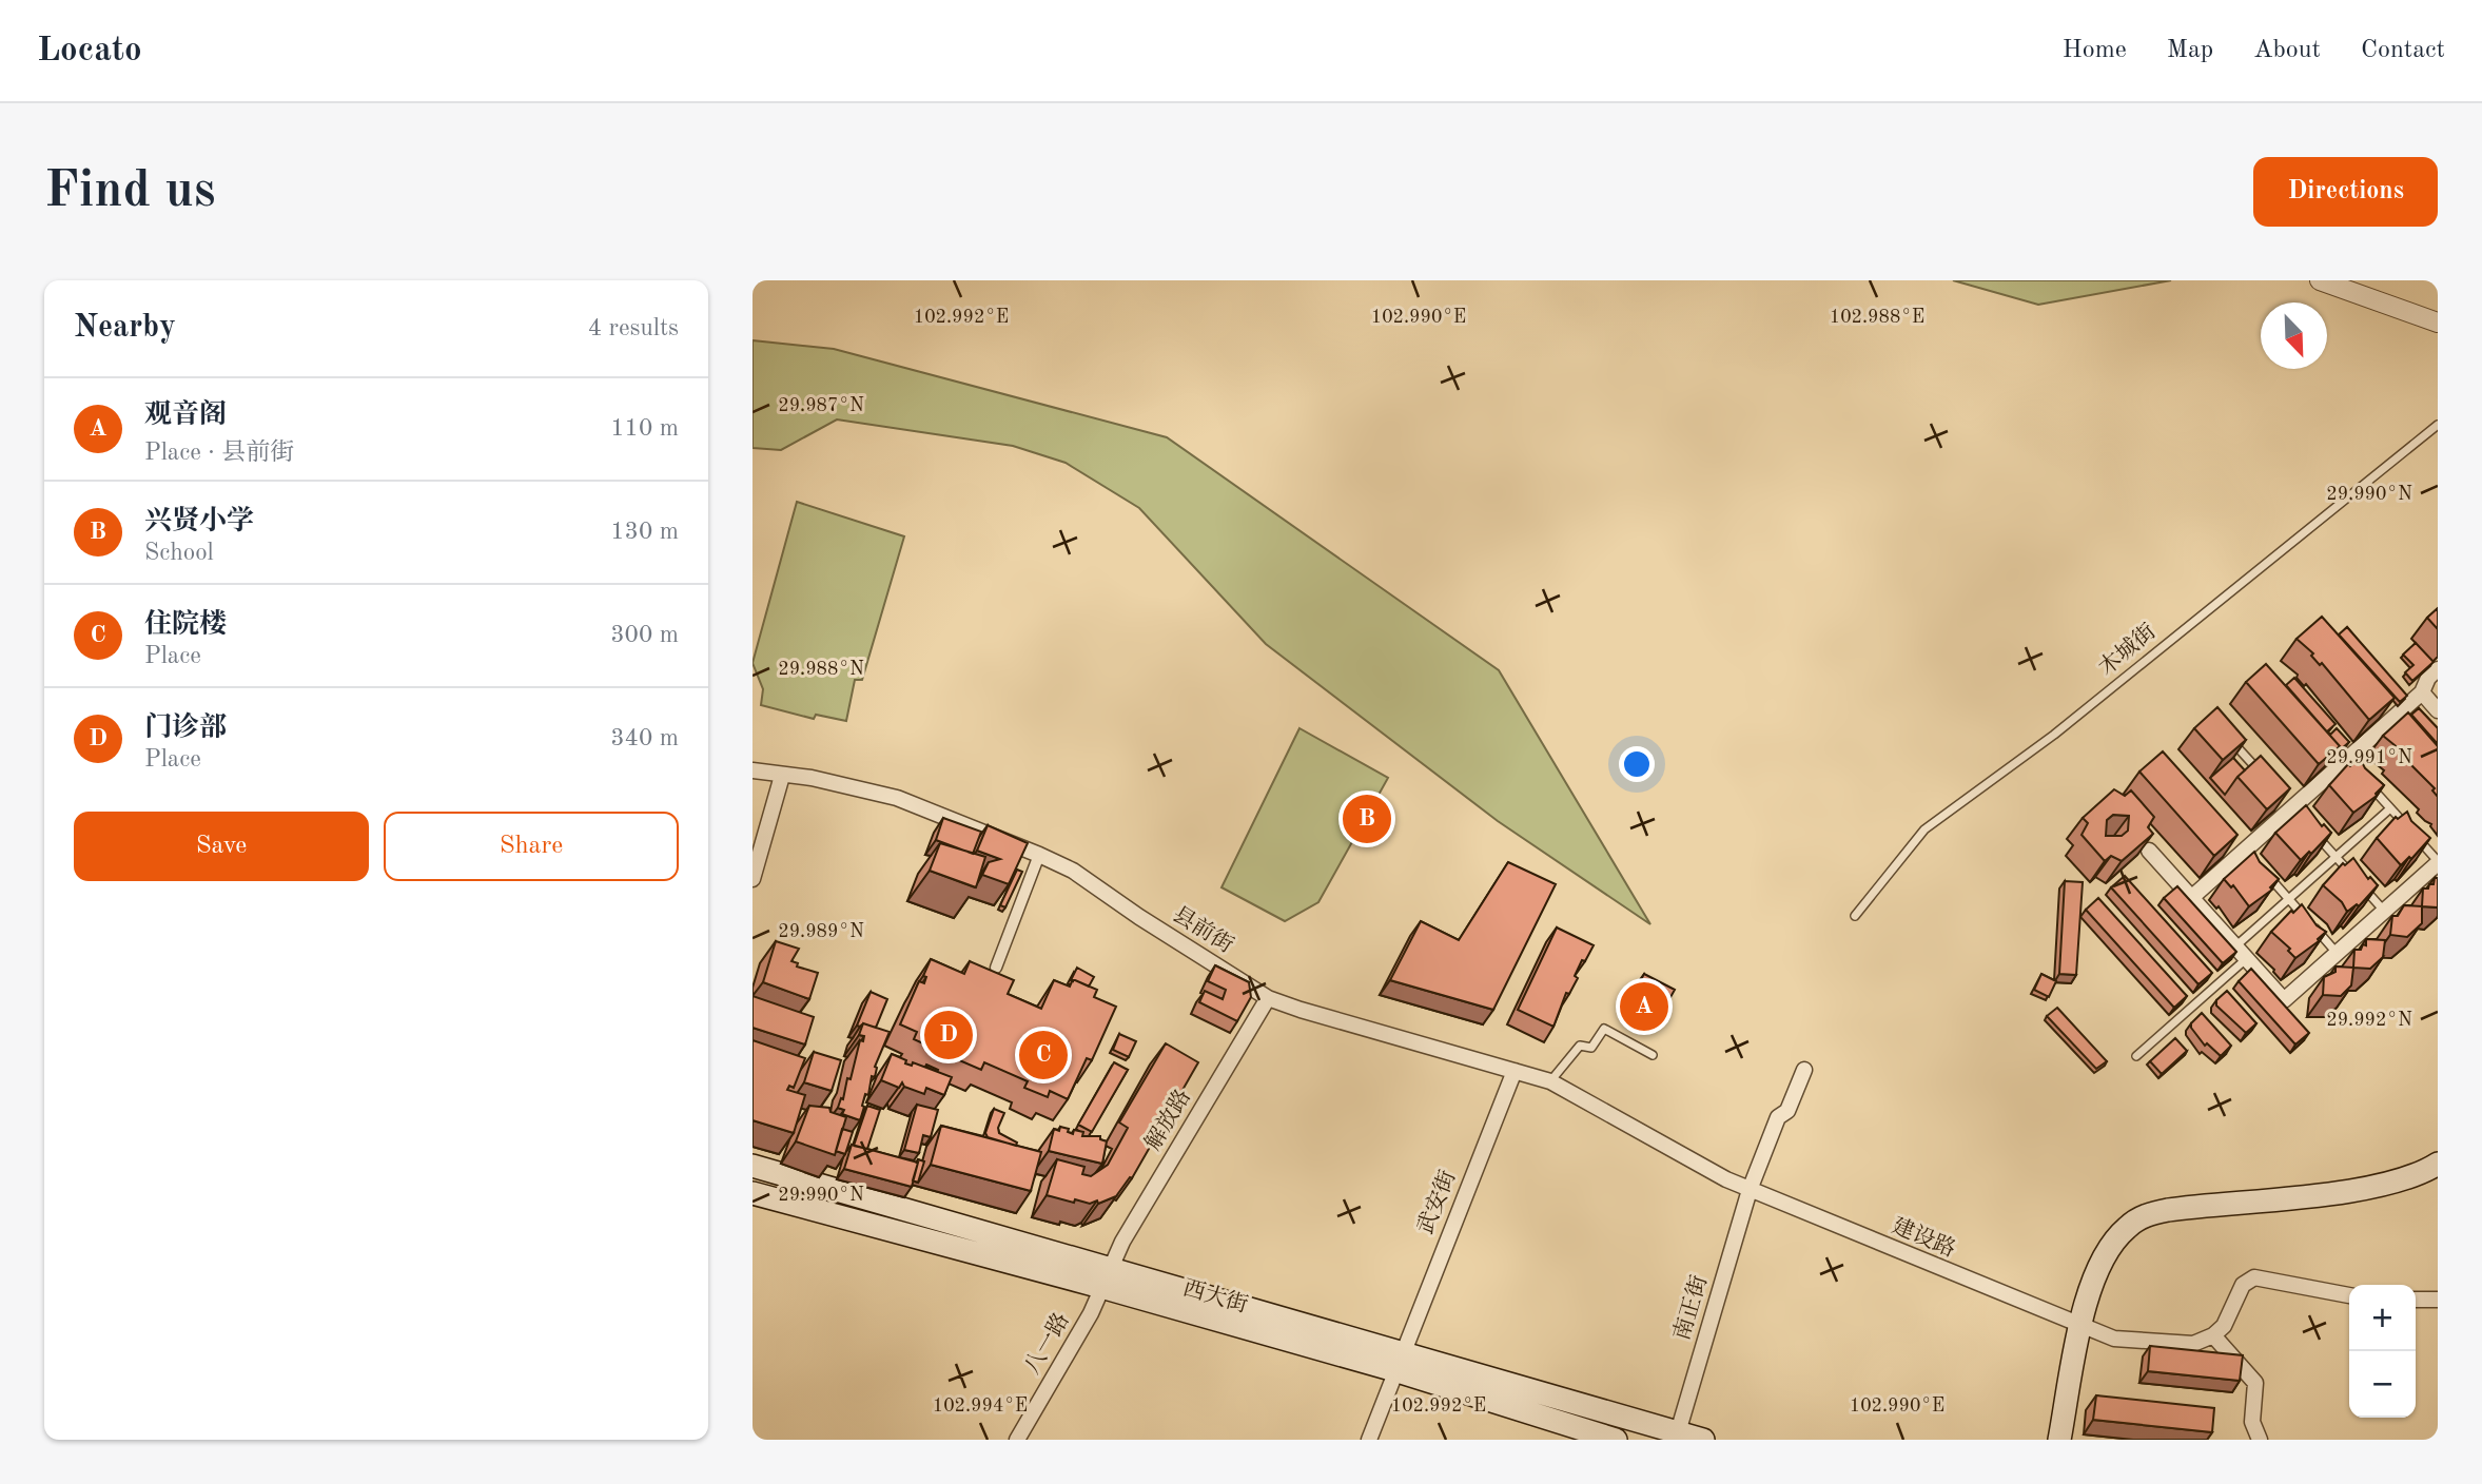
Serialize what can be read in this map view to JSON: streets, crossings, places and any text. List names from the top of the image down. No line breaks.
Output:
{"streets":{"main road":["西大街"],"street":["县前街","解放路","武安街","建设路","南正街","八一路"],"lane":["木城街"]},"crossings":[["县前街","解放路"],["县前街","武安街"],["县前街","建设路"],["县前街","南正街"],["解放路","西大街"],["解放路","八一路"],["武安街","西大街"],["建设路","南正街"],["西大街","南正街"],["西大街","八一路"]],"north":"bottom right","page":{"header":"Locato","nav":["Home","Map","About","Contact"],"buttons":["Directions",["Save","Share"]],"title":"Find us","heading":["Nearby","4 results"],"list":[{"mark":"A","name":"观音阁","note":"Place · 县前街","value":"110 m"},{"mark":"B","name":"兴贤小学","note":"School","value":"130 m"},{"mark":"C","name":"住院楼","note":"Place","value":"300 m"},{"mark":"D","name":"门诊部","note":"Place","value":"340 m"}],"pins":["B","A","D","C"],"map_buttons":["+","−"]},"coordinates":["102.992°E","102.990°E","102.988°E","29.987°N","29.990°N","29.988°N","29.991°N","29.989°N","29.992°N","102.994°E"]}
